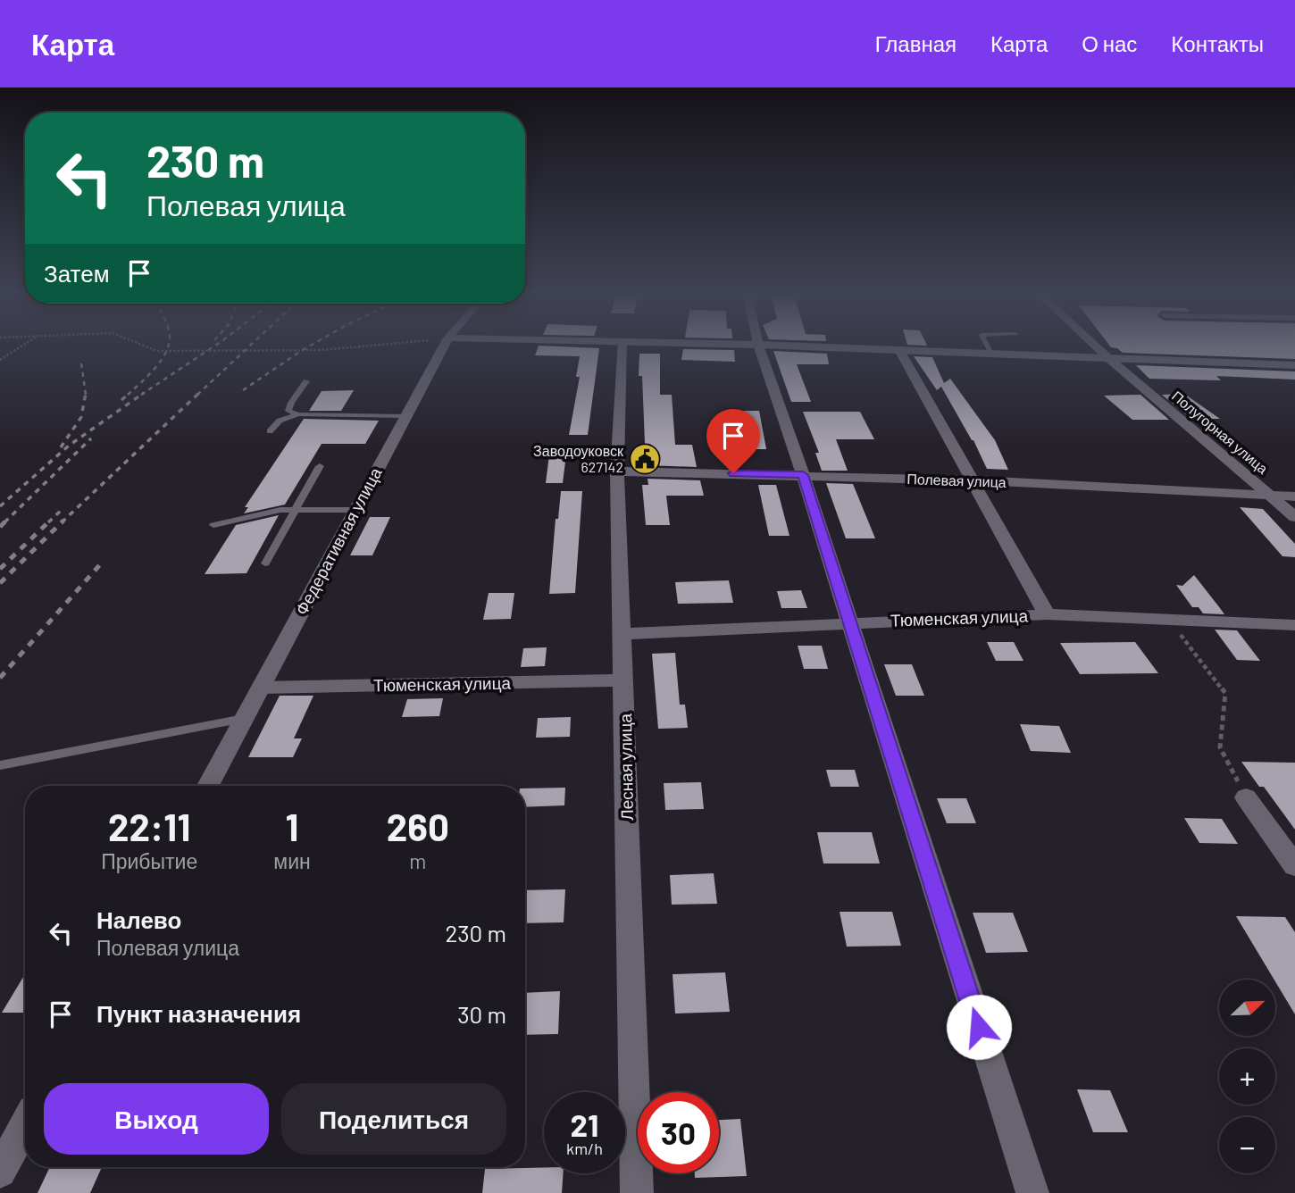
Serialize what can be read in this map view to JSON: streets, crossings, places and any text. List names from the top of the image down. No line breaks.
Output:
{"streets":{"street":["Полугорная улица","Полевая улица","Федеративная улица","Тюменская улица","Лесная улица"]},"crossings":[["Полугорная улица","Полевая улица"],["Полевая улица","Лесная улица"],["Федеративная улица","Тюменская улица"],["Тюменская улица","Лесная улица"]],"places":{"public building":["Заводоуковск 627142"]},"north":"top right","page":{"header":"Карта","nav":["Главная","Карта","О нас","Контакты"],"turn":["230 m","Полевая улица"],"then":"Затем","eta":["22:11","Прибытие","1","мин","260","m"],"list":[{"name":"Налево","note":"Полевая улица","value":"230 m"},{"name":"Пункт назначения","value":"30 m"}],"map_buttons":["+","−"],"buttons":["Выход","Поделиться"],"speed":"21 km/h","limit":"30"}}
